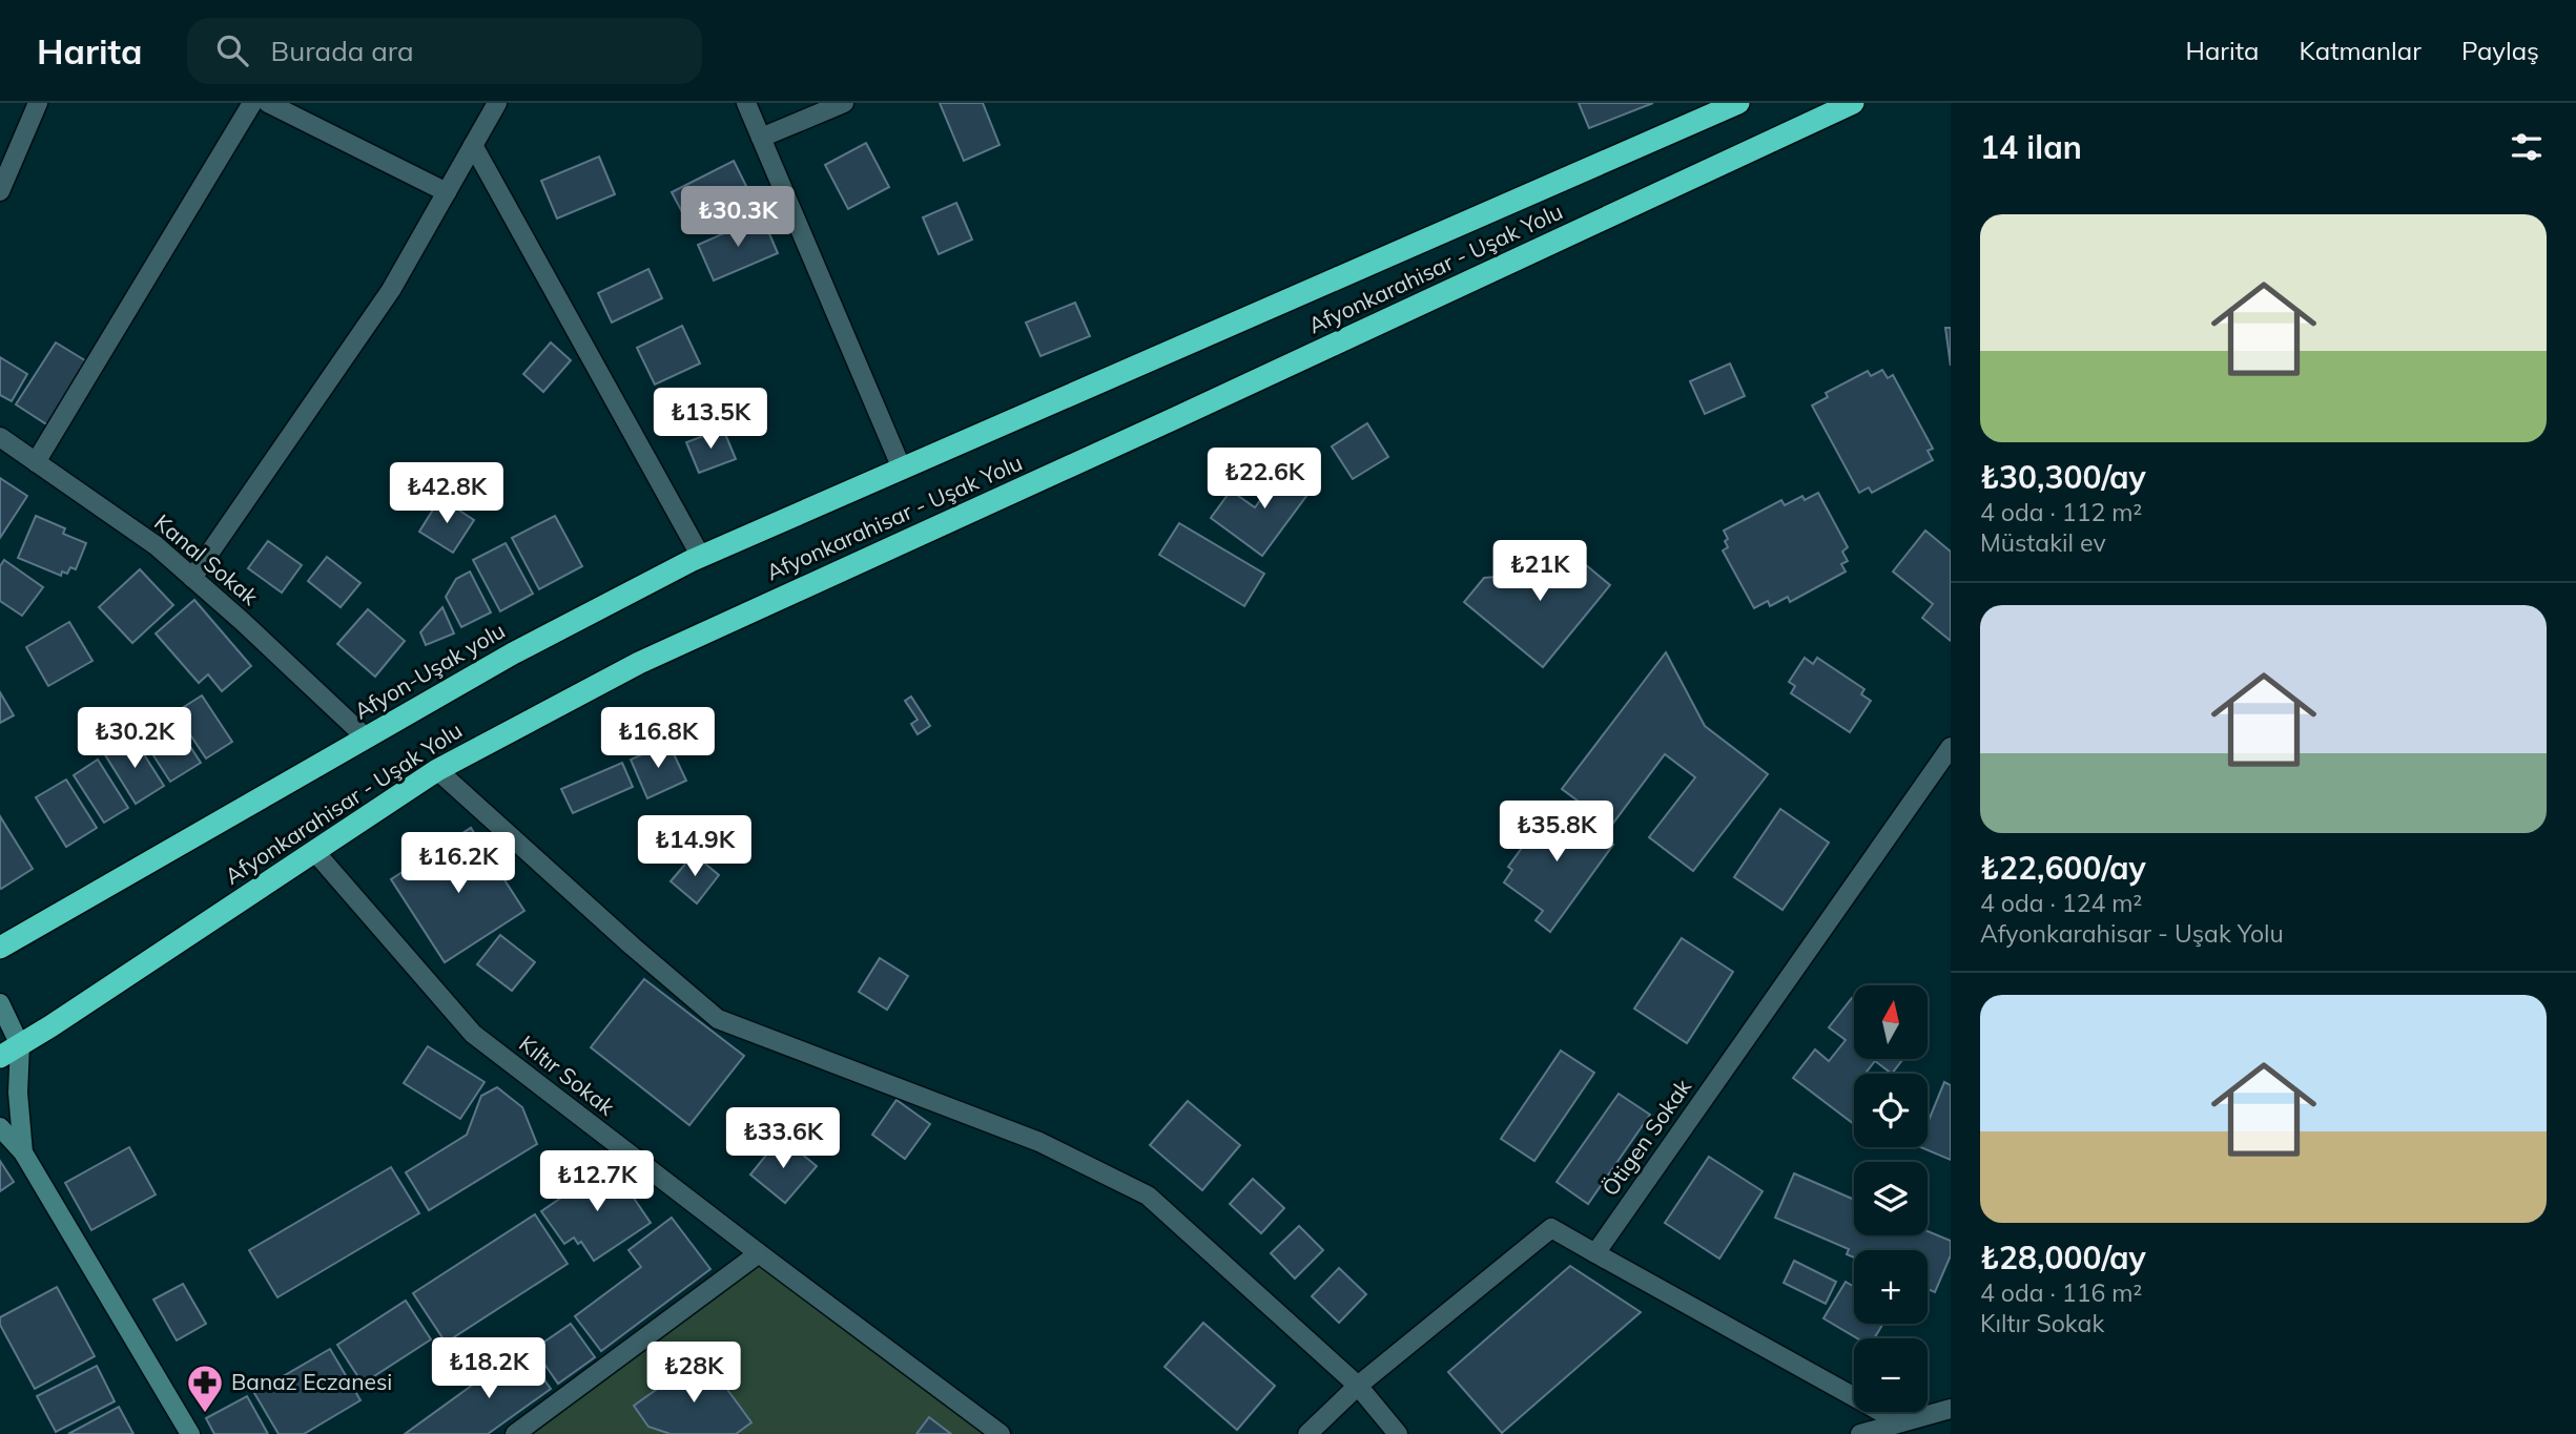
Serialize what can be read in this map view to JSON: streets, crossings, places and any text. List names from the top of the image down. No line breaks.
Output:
{"streets":{"highway":["Afyonkarahisar - Uşak Yolu","Afyon-Uşak yolu"],"street":["Kanal Sokak","Kıltır Sokak","Ötigen Sokak"]},"crossings":[["Afyonkarahisar - Uşak Yolu","Afyon-Uşak yolu"],["Afyonkarahisar - Uşak Yolu","Kıltır Sokak"],["Kanal Sokak","Afyon-Uşak yolu"]],"places":{"pharmacy":["Banaz Eczanesi"]},"north":"top","page":{"header":"Harita","search":"Burada ara","nav":["Harita","Katmanlar","Paylaş"],"heading":"14 ilan","price":["₺30.3K","₺13.5K","₺22.6K","₺42.8K","₺21K","₺30.2K","₺16.8K","₺35.8K","₺14.9K","₺16.2K","₺33.6K","₺12.7K","₺18.2K","₺28K"],"list":[{"name":"₺30,300/ay","note":"4 oda · 112 m² · Müstakil ev"},{"name":"₺22,600/ay","note":"4 oda · 124 m² · Afyonkarahisar - Uşak Yolu"},{"name":"₺28,000/ay","note":"4 oda · 116 m² · Kıltır Sokak"}],"map_buttons":["+","−"]}}
